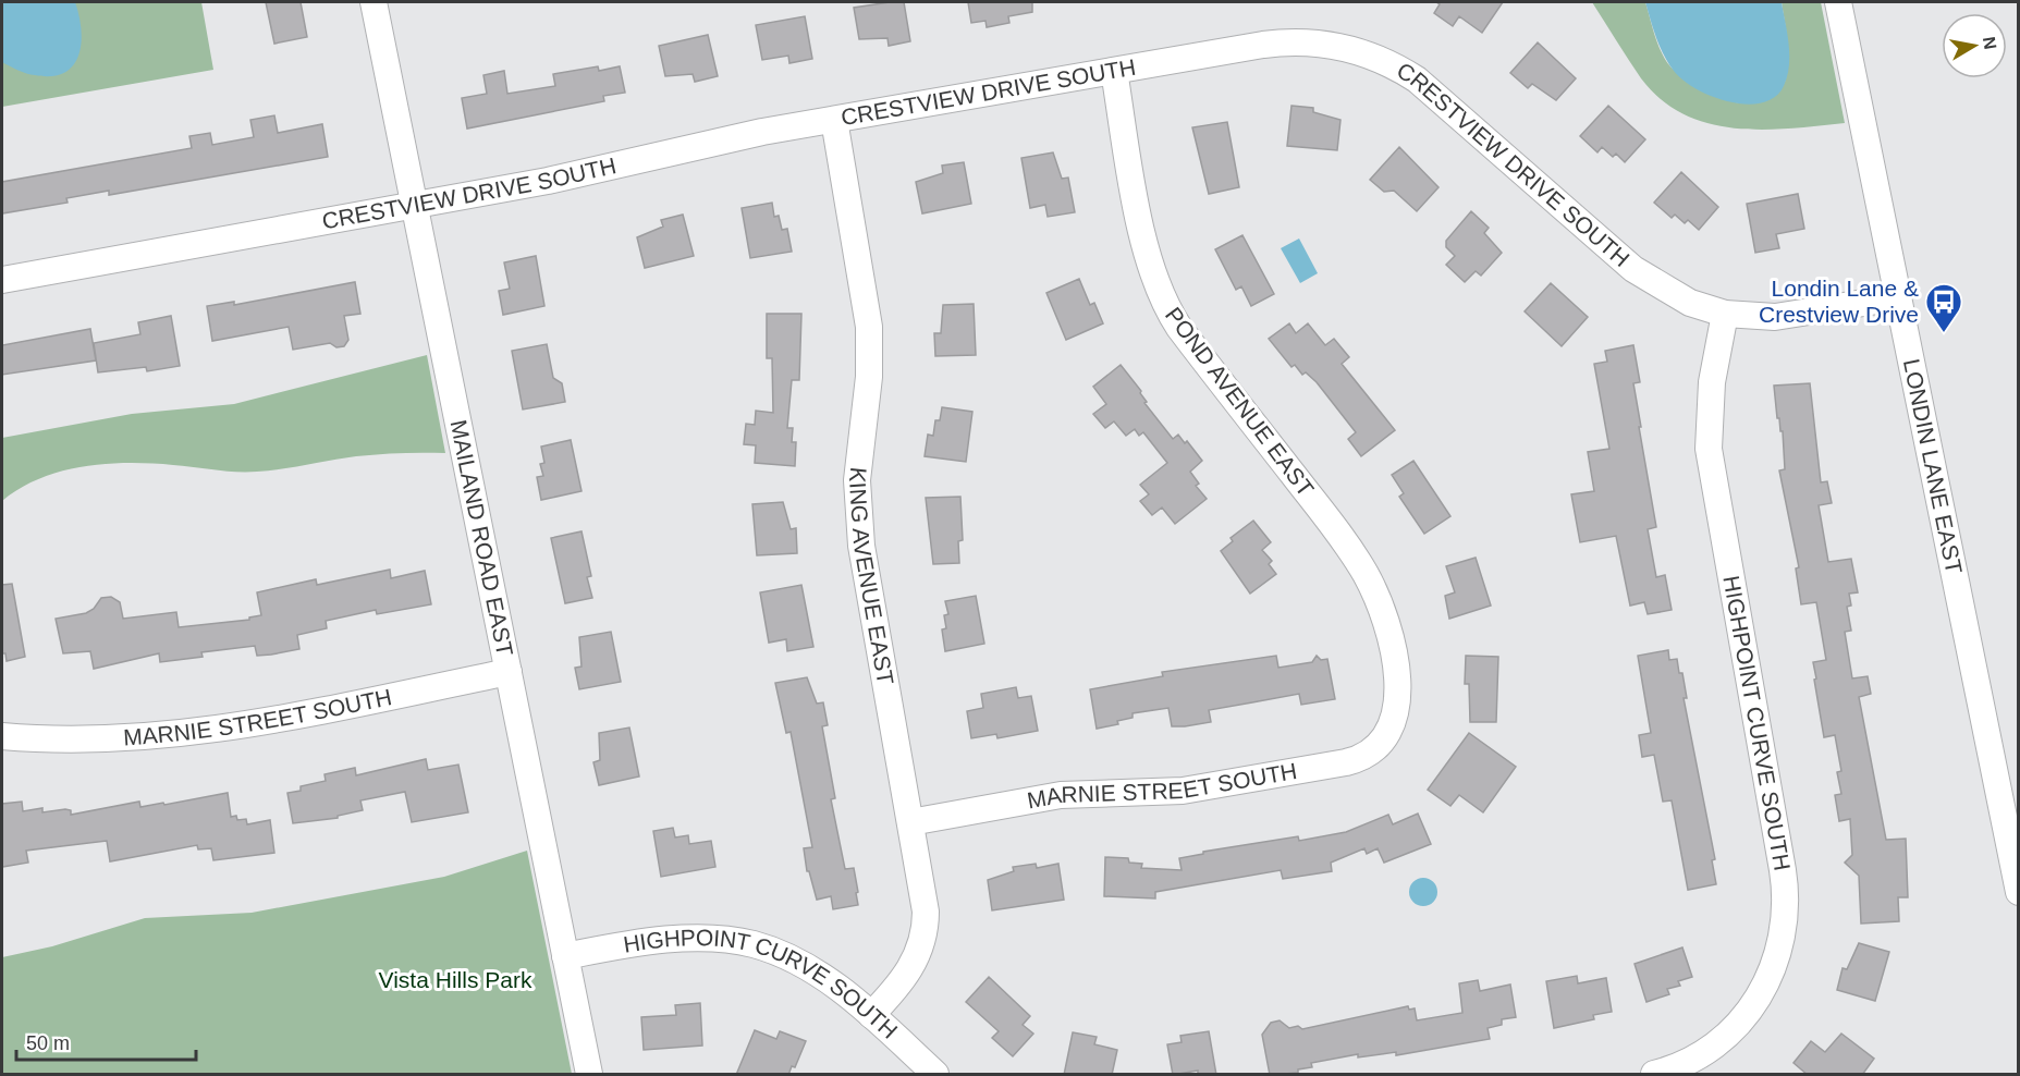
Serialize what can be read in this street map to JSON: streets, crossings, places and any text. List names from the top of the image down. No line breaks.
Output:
{"streets":{"street":["CRESTVIEW DRIVE SOUTH","POND AVENUE EAST","LONDIN LANE EAST","MAILAND ROAD EAST","KING AVENUE EAST","MARNIE STREET SOUTH","HIGHPOINT CURVE SOUTH"]},"crossings":[["CRESTVIEW DRIVE SOUTH","POND AVENUE EAST"],["CRESTVIEW DRIVE SOUTH","LONDIN LANE EAST"],["CRESTVIEW DRIVE SOUTH","MAILAND ROAD EAST"],["CRESTVIEW DRIVE SOUTH","KING AVENUE EAST"],["CRESTVIEW DRIVE SOUTH","HIGHPOINT CURVE SOUTH"],["POND AVENUE EAST","MARNIE STREET SOUTH"],["MAILAND ROAD EAST","MARNIE STREET SOUTH"],["MAILAND ROAD EAST","HIGHPOINT CURVE SOUTH"],["KING AVENUE EAST","MARNIE STREET SOUTH"],["KING AVENUE EAST","HIGHPOINT CURVE SOUTH"]],"parks":["Vista Hills Park"],"places":{"bus stop":["Londin Lane & Crestview Drive"]},"scale_bar":"50 m","north":"right"}
